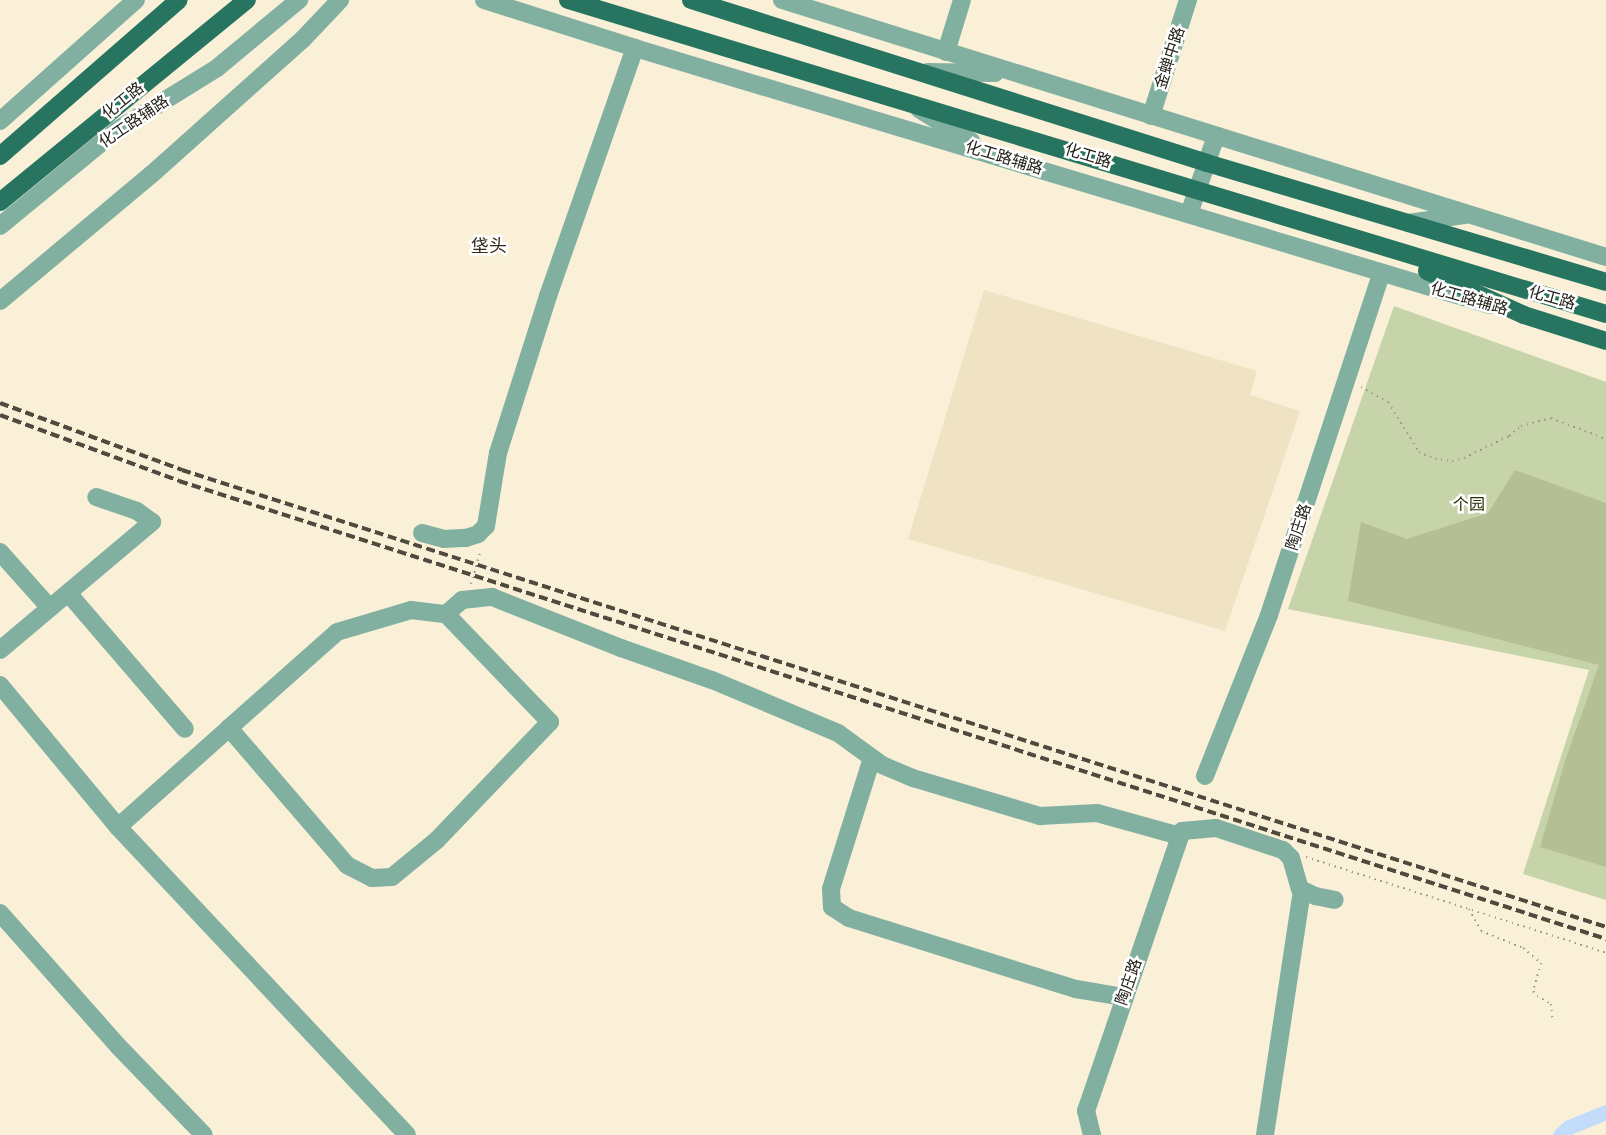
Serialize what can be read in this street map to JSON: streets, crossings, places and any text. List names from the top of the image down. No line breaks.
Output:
{"streets":{"main road":["化工路","化工路辅路"],"street":["金蝉中路","陶庄路"]},"crossings":[["化工路","化工路辅路"],["化工路辅路","陶庄路"]],"districts":["垡头"],"parks":["个园"]}
